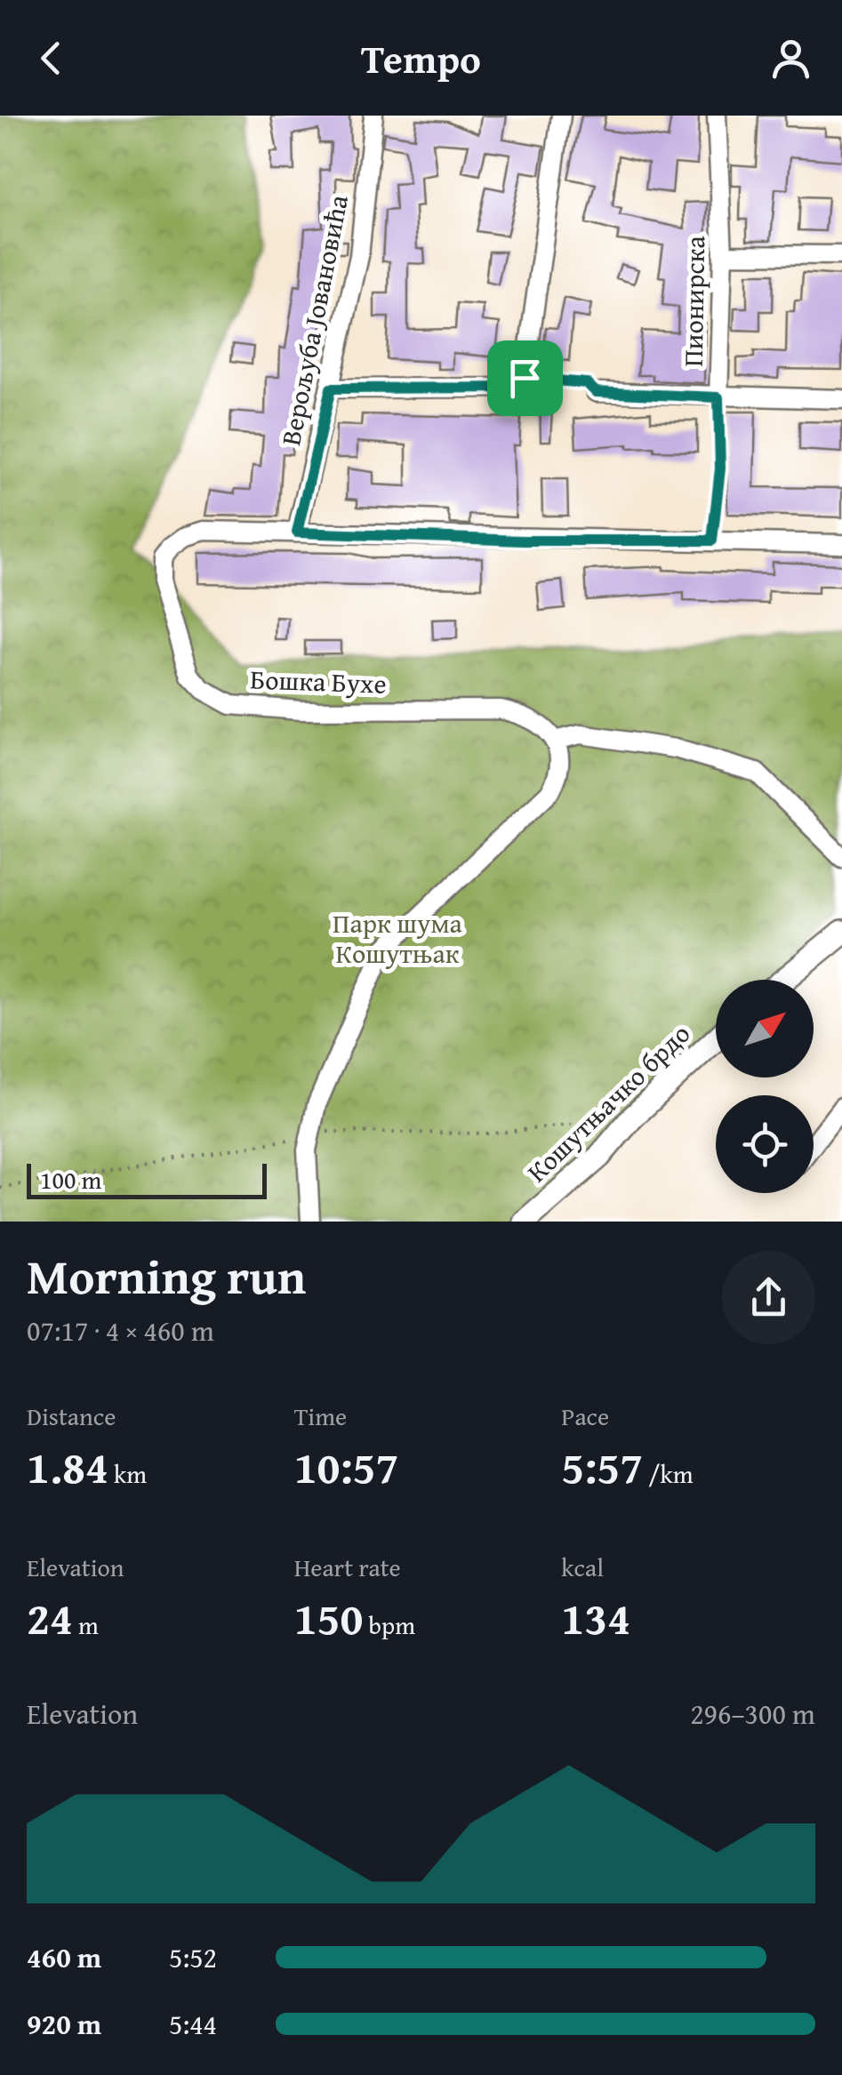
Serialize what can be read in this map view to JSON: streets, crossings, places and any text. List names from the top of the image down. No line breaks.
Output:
{"streets":{"street":["Пионирска","Верољуба Јовановића","Бошка Бухе","Кошутњачко брдо"]},"crossings":[["Верољуба Јовановића","Бошка Бухе"]],"parks":["Парк шума Кошутњак"],"scale_bar":"100 m","north":"top right","page":{"header":"Tempo","scale":"100 m","heading":["Morning run","07:17 · 4 × 460 m"],"stats":[["Distance","1.84 km"],["Time","10:57"],["Pace","5:57 /km"],["Elevation","24 m"],["Heart rate","150 bpm"],["kcal","134"]],"chart":["Elevation","296–300 m"],"list":[{"name":"460 m","note":"5:52"},{"name":"920 m","note":"5:44"}]}}
